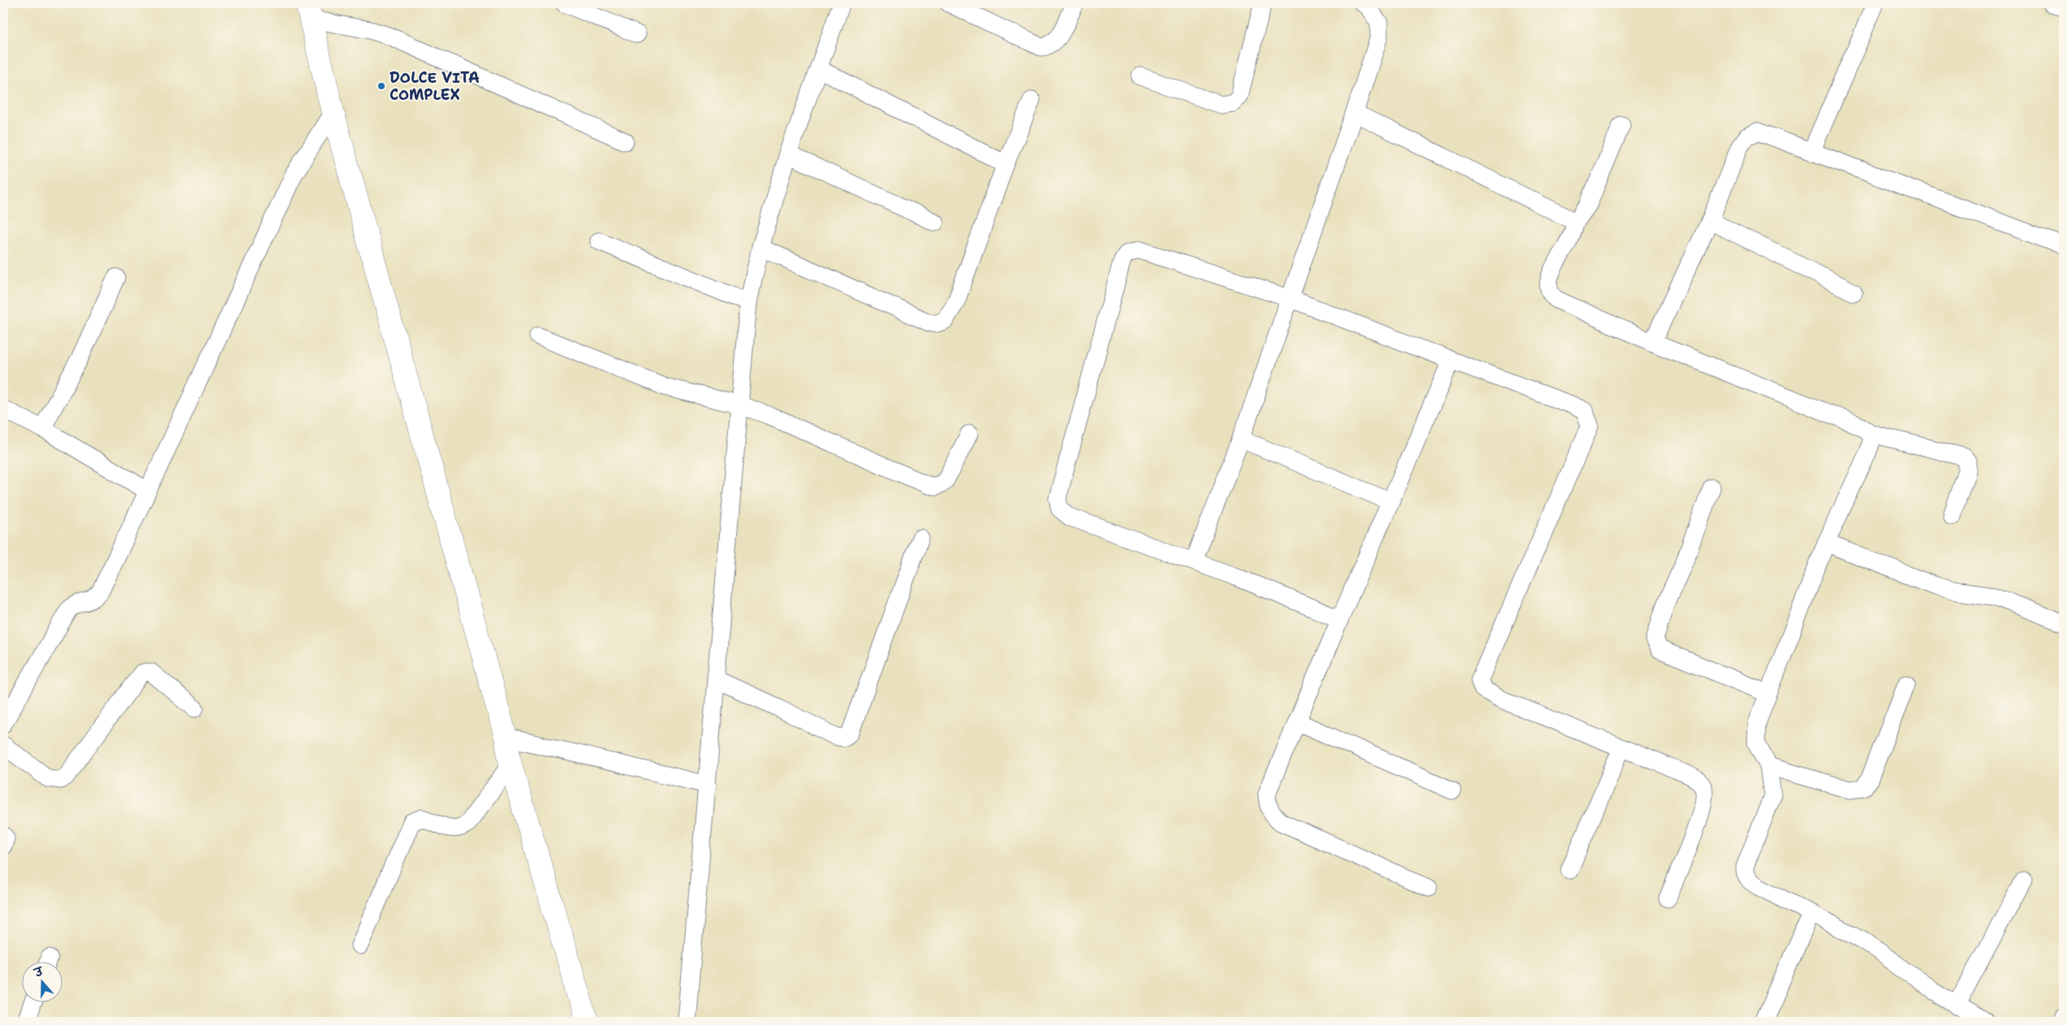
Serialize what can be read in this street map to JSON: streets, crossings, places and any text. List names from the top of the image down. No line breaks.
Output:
{"places":["DOLCE VITA COMPLEX"],"north":"top"}
